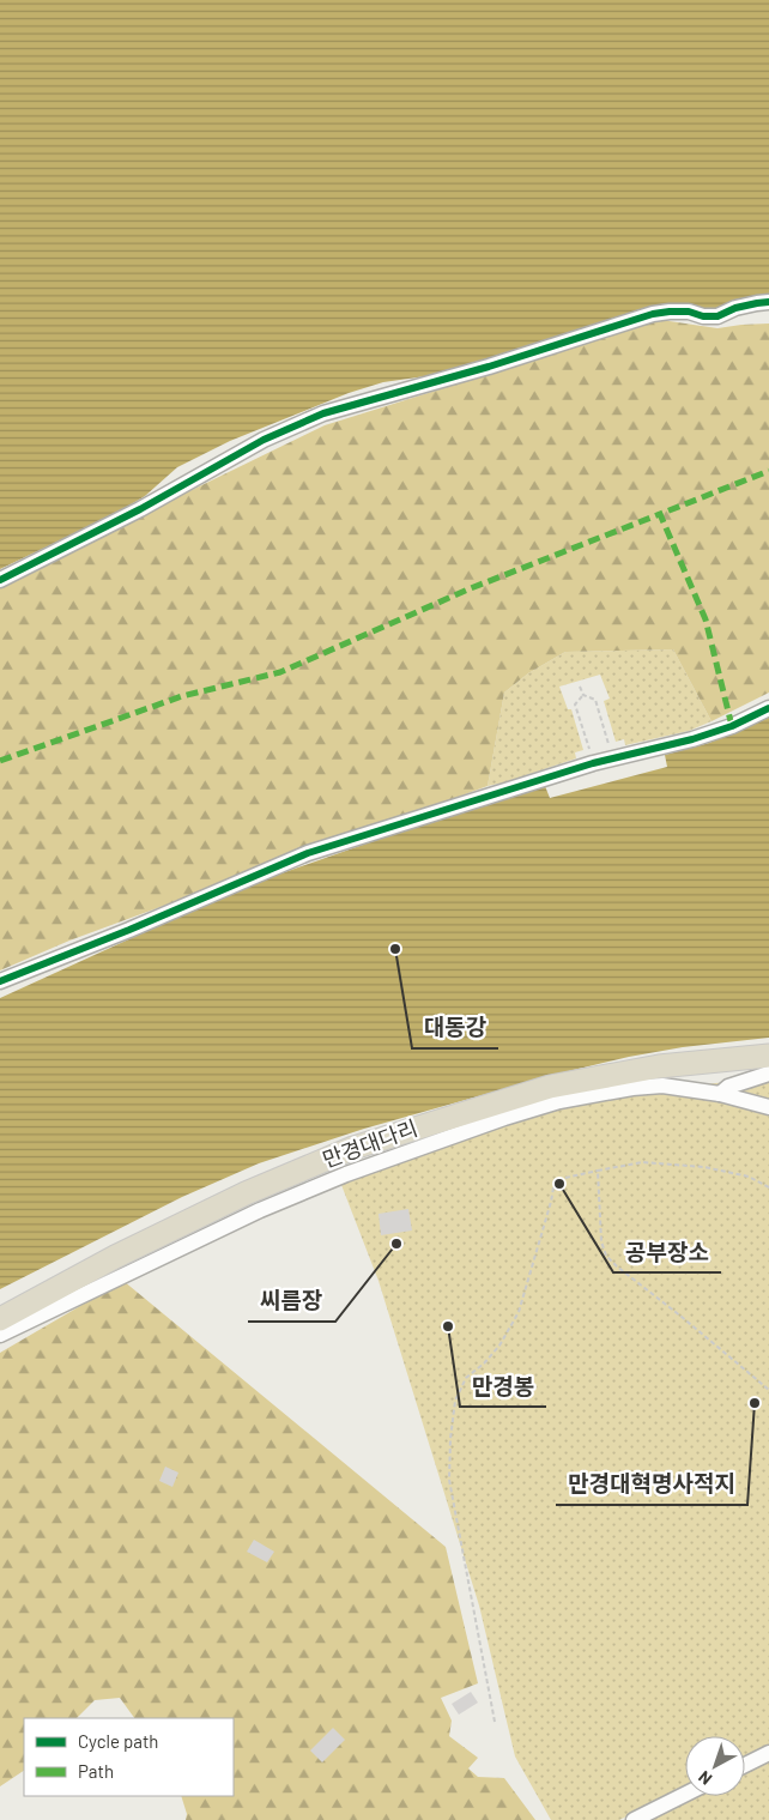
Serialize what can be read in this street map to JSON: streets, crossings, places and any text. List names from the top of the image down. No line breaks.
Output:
{"streets":{"highway":["만경대다리"]},"places":["대동강","공부장소","씨름장","만경봉","만경대혁명사적지"],"legend":["Cycle path","Path"],"north":"bottom left"}
